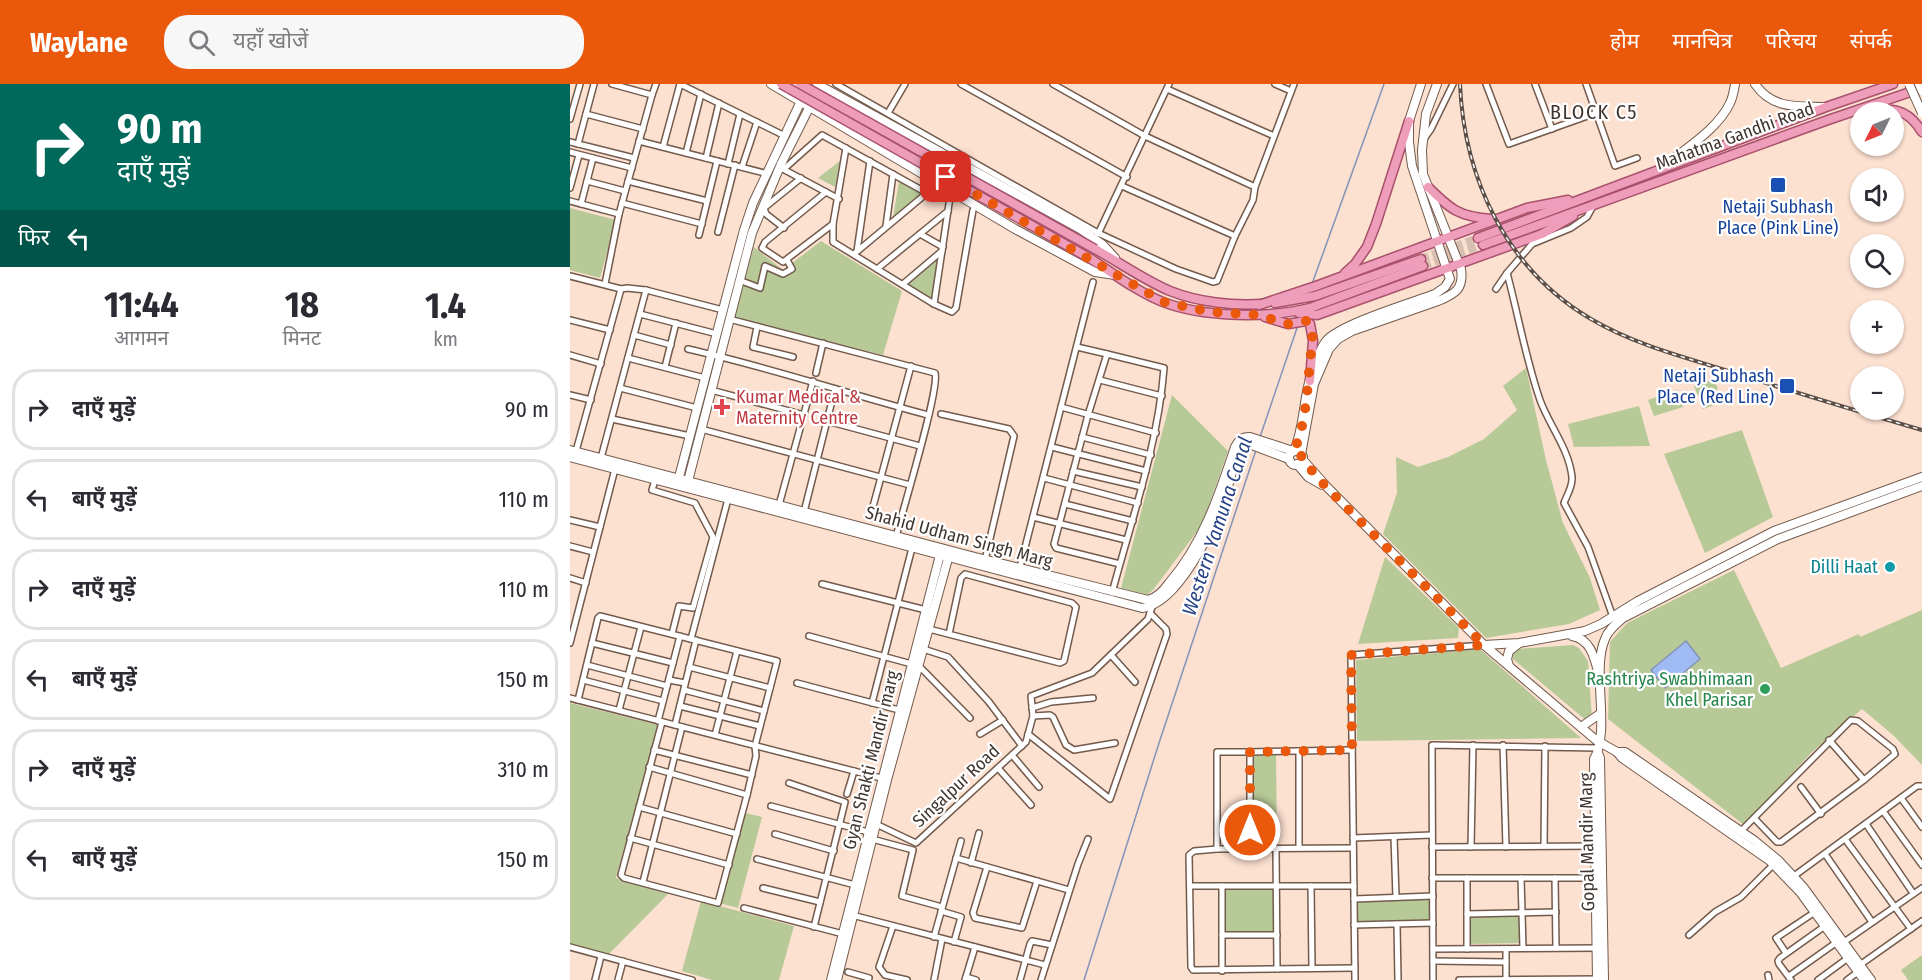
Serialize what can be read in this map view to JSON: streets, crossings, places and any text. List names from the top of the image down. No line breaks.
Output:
{"streets":{"main road":["Mahatma Gandhi Road"],"street":["Shahid Udham Singh Marg","Gyan Shakti Mandir marg","Singalpur Road","Gopal Mandir Marg"]},"crossings":[["Shahid Udham Singh Marg","Gyan Shakti Mandir marg"],["Gyan Shakti Mandir marg","Singalpur Road"]],"districts":["BLOCK C5"],"water":["Western Yamuna Canal"],"places":{"transit":["Netaji Subhash Place (Pink Line)","Netaji Subhash Place (Red Line)"],"health":["Kumar Medical & Maternity Centre"],"other":["Dilli Haat","Rashtriya Swabhimaan Khel Parisar"]},"north":"bottom left","page":{"header":"Waylane","search":"यहाँ खोजें","nav":["होम","मानचित्र","परिचय","संपर्क"],"turn":["90 m","दाएँ मुड़ें"],"map_buttons":["+","−"],"then":"फिर","eta":["11:44","आगमन","18","मिनट","1.4","km"],"list":[{"name":"दाएँ मुड़ें","value":"90 m"},{"name":"बाएँ मुड़ें","value":"110 m"},{"name":"दाएँ मुड़ें","value":"110 m"},{"name":"बाएँ मुड़ें","value":"150 m"},{"name":"दाएँ मुड़ें","value":"310 m"},{"name":"बाएँ मुड़ें","value":"150 m"}]}}
